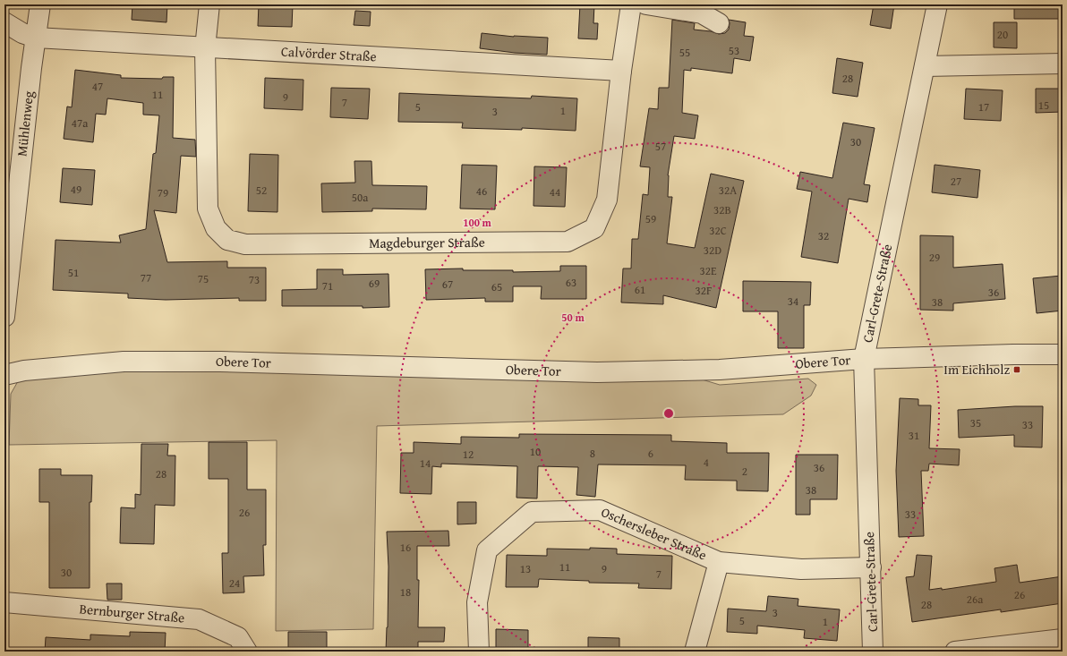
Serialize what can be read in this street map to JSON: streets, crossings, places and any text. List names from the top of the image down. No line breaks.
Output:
{"streets":{"street":["Calvörder Straße","Mühlenweg","Magdeburger Straße","Carl-Grete-Straße","Obere Tor","Oschersleber Straße","Bernburger Straße"]},"crossings":[["Calvörder Straße","Mühlenweg"],["Calvörder Straße","Magdeburger Straße"],["Carl-Grete-Straße","Obere Tor"],["Carl-Grete-Straße","Oschersleber Straße"]],"places":{"transit":["Im Eichholz"]},"house_numbers":["20","53","55","28","47","11","9","7","15","5","17","1","3","47a","30","57","27","49","52","32A","46","44","79","50a","32B","59","32C","32","32D","29","32E","51","77","75","73","63","69","67","71","65","61","32F","36","34","38","35","33","31","10","8","6","12","4","14","36","2","28","38","26","33","16","11","13","9","30","7","24","18","26","26a","28","3","5","1"],"rings":["100 m","50 m"]}
